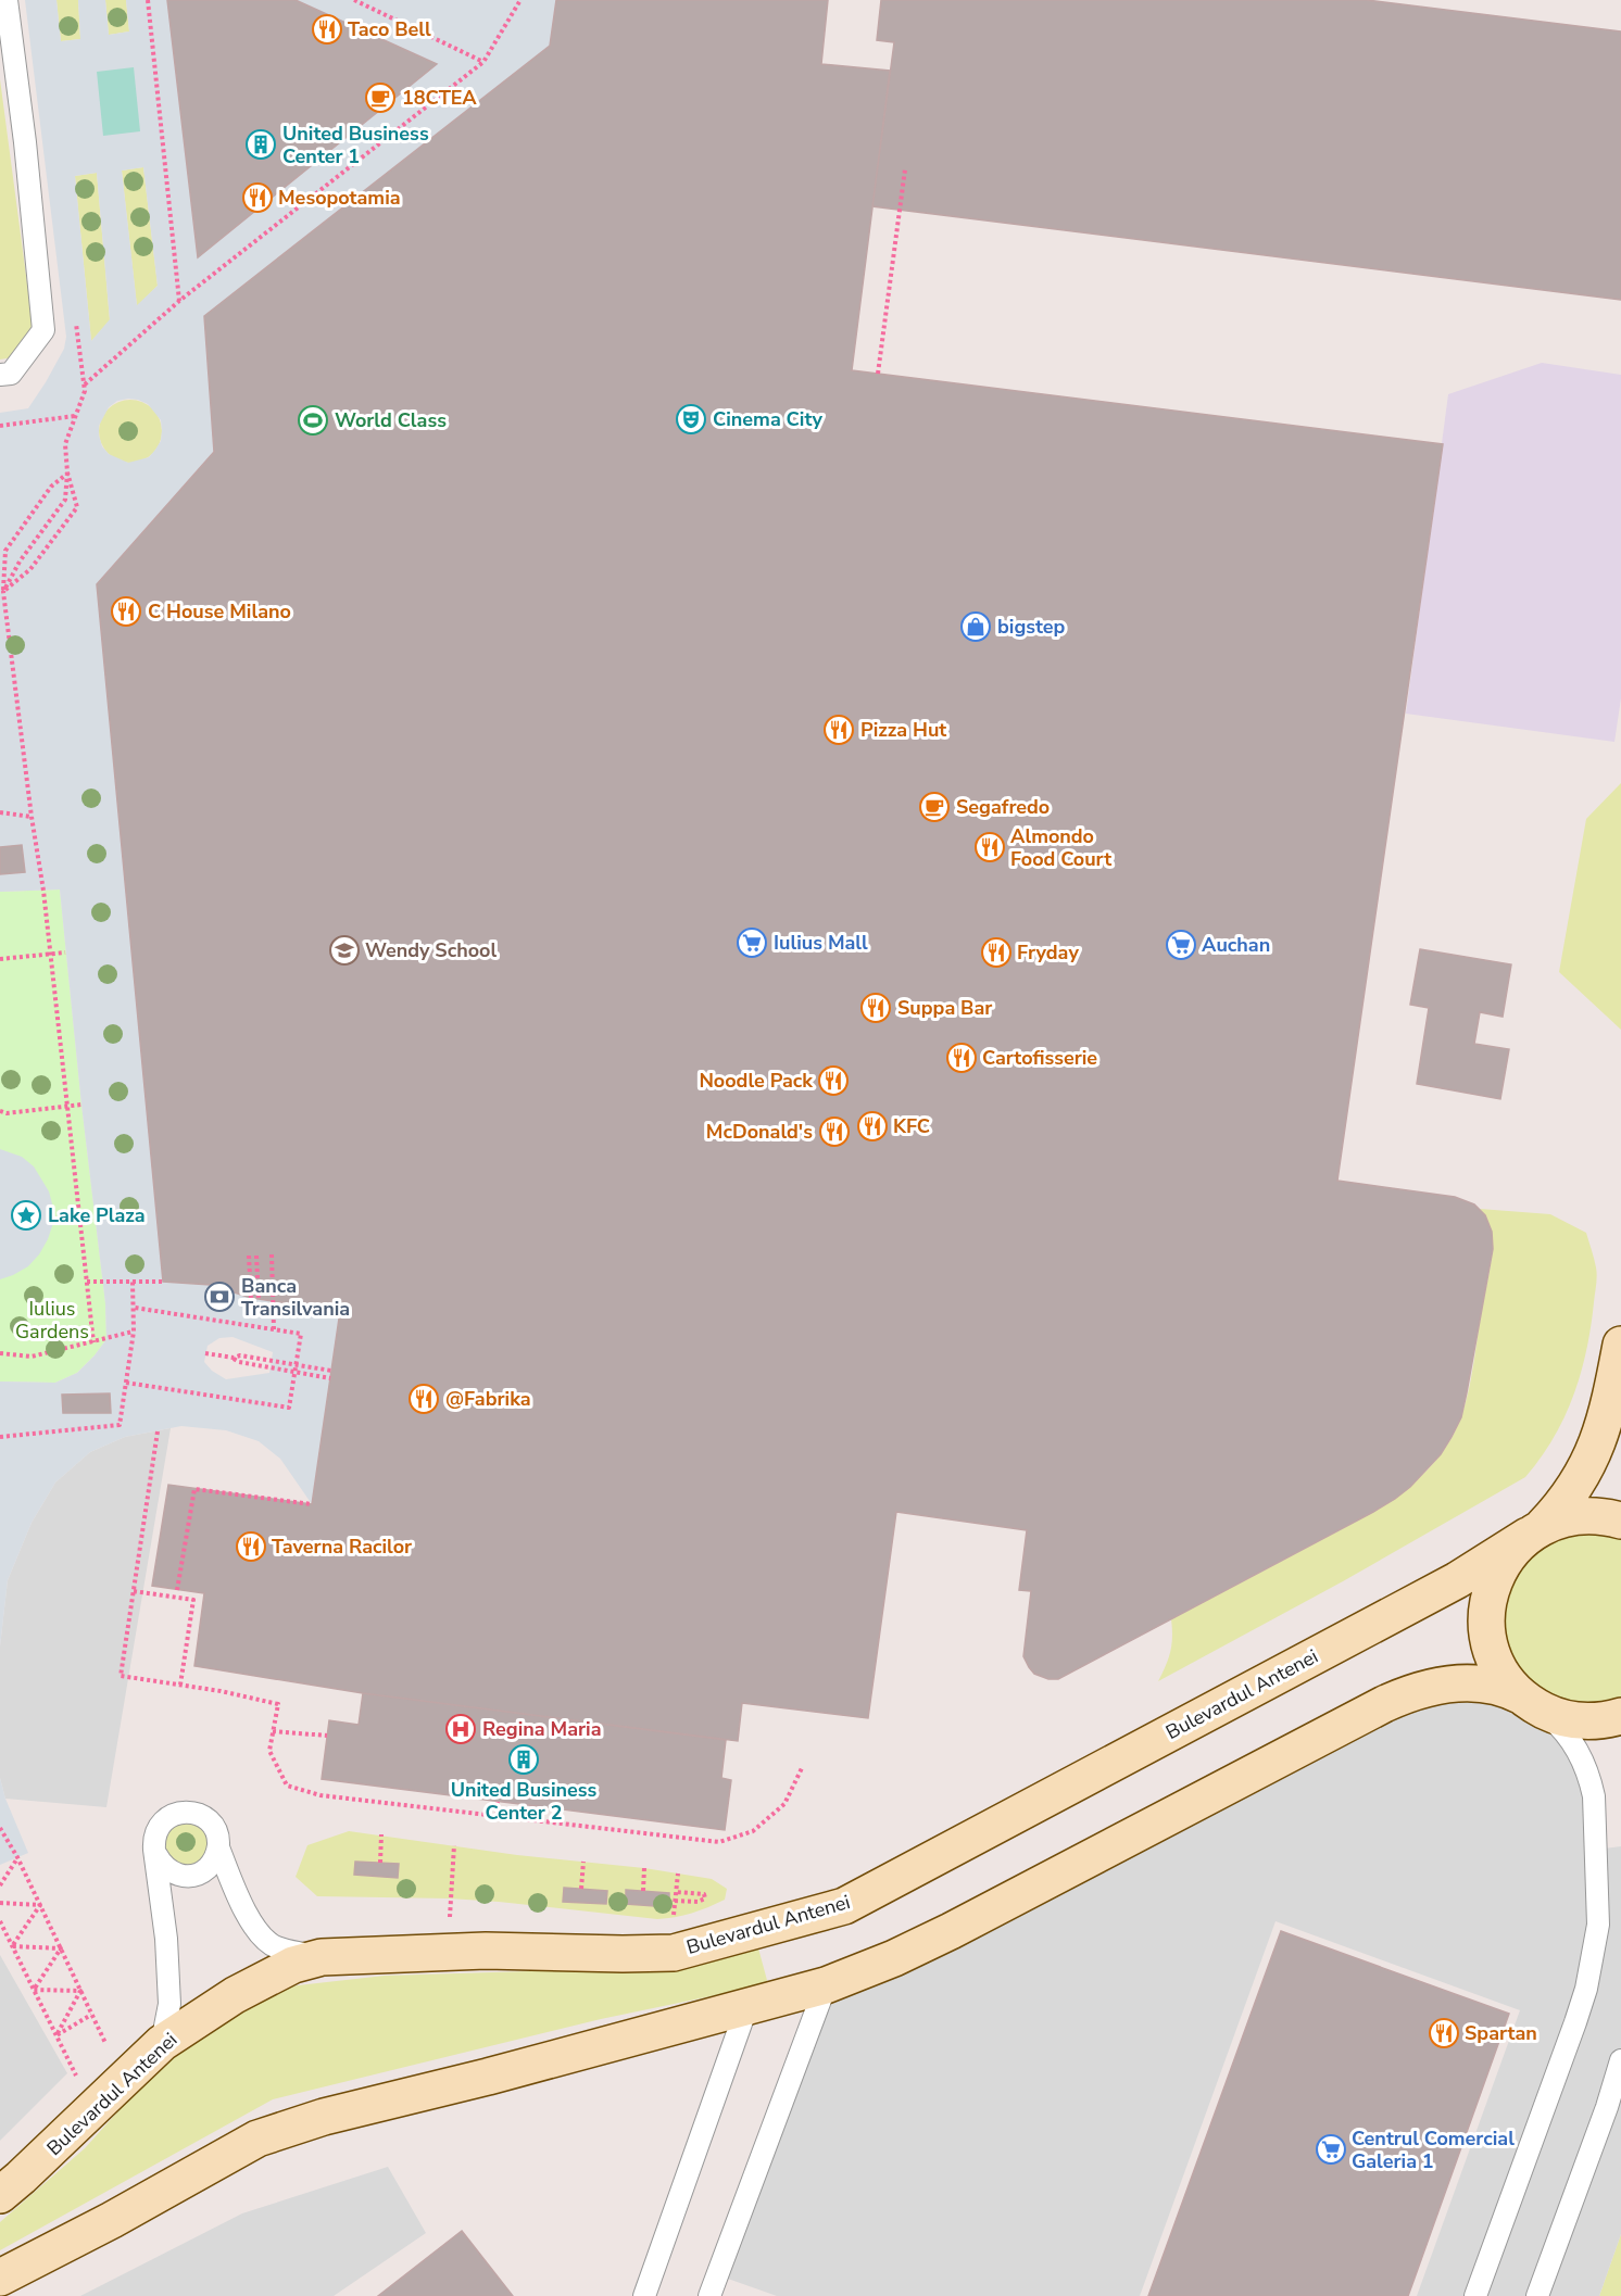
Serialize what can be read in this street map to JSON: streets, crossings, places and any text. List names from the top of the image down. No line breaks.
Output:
{"streets":{"main road":["Bulevardul Antenei"]},"parks":["Iulius Gardens"],"places":{"restaurant":["Taco Bell","Mesopotamia","C House Milano","Pizza Hut","Almondo Food Court","Fryday","Suppa Bar","Cartofisserie","Noodle Pack","KFC","McDonald's","@Fabrika","Taverna Racilor","Spartan"],"cafe":["18CTEA","Segafredo"],"building":["United Business Center 1","United Business Center 2"],"theatre":["Cinema City"],"sports":["World Class"],"shop":["bigstep"],"supermarket":["Iulius Mall","Auchan","Centrul Comercial Galeria 1"],"school or university":["Wendy School"],"place":["Lake Plaza"],"bank":["Banca Transilvania"],"hospital":["Regina Maria"]}}
